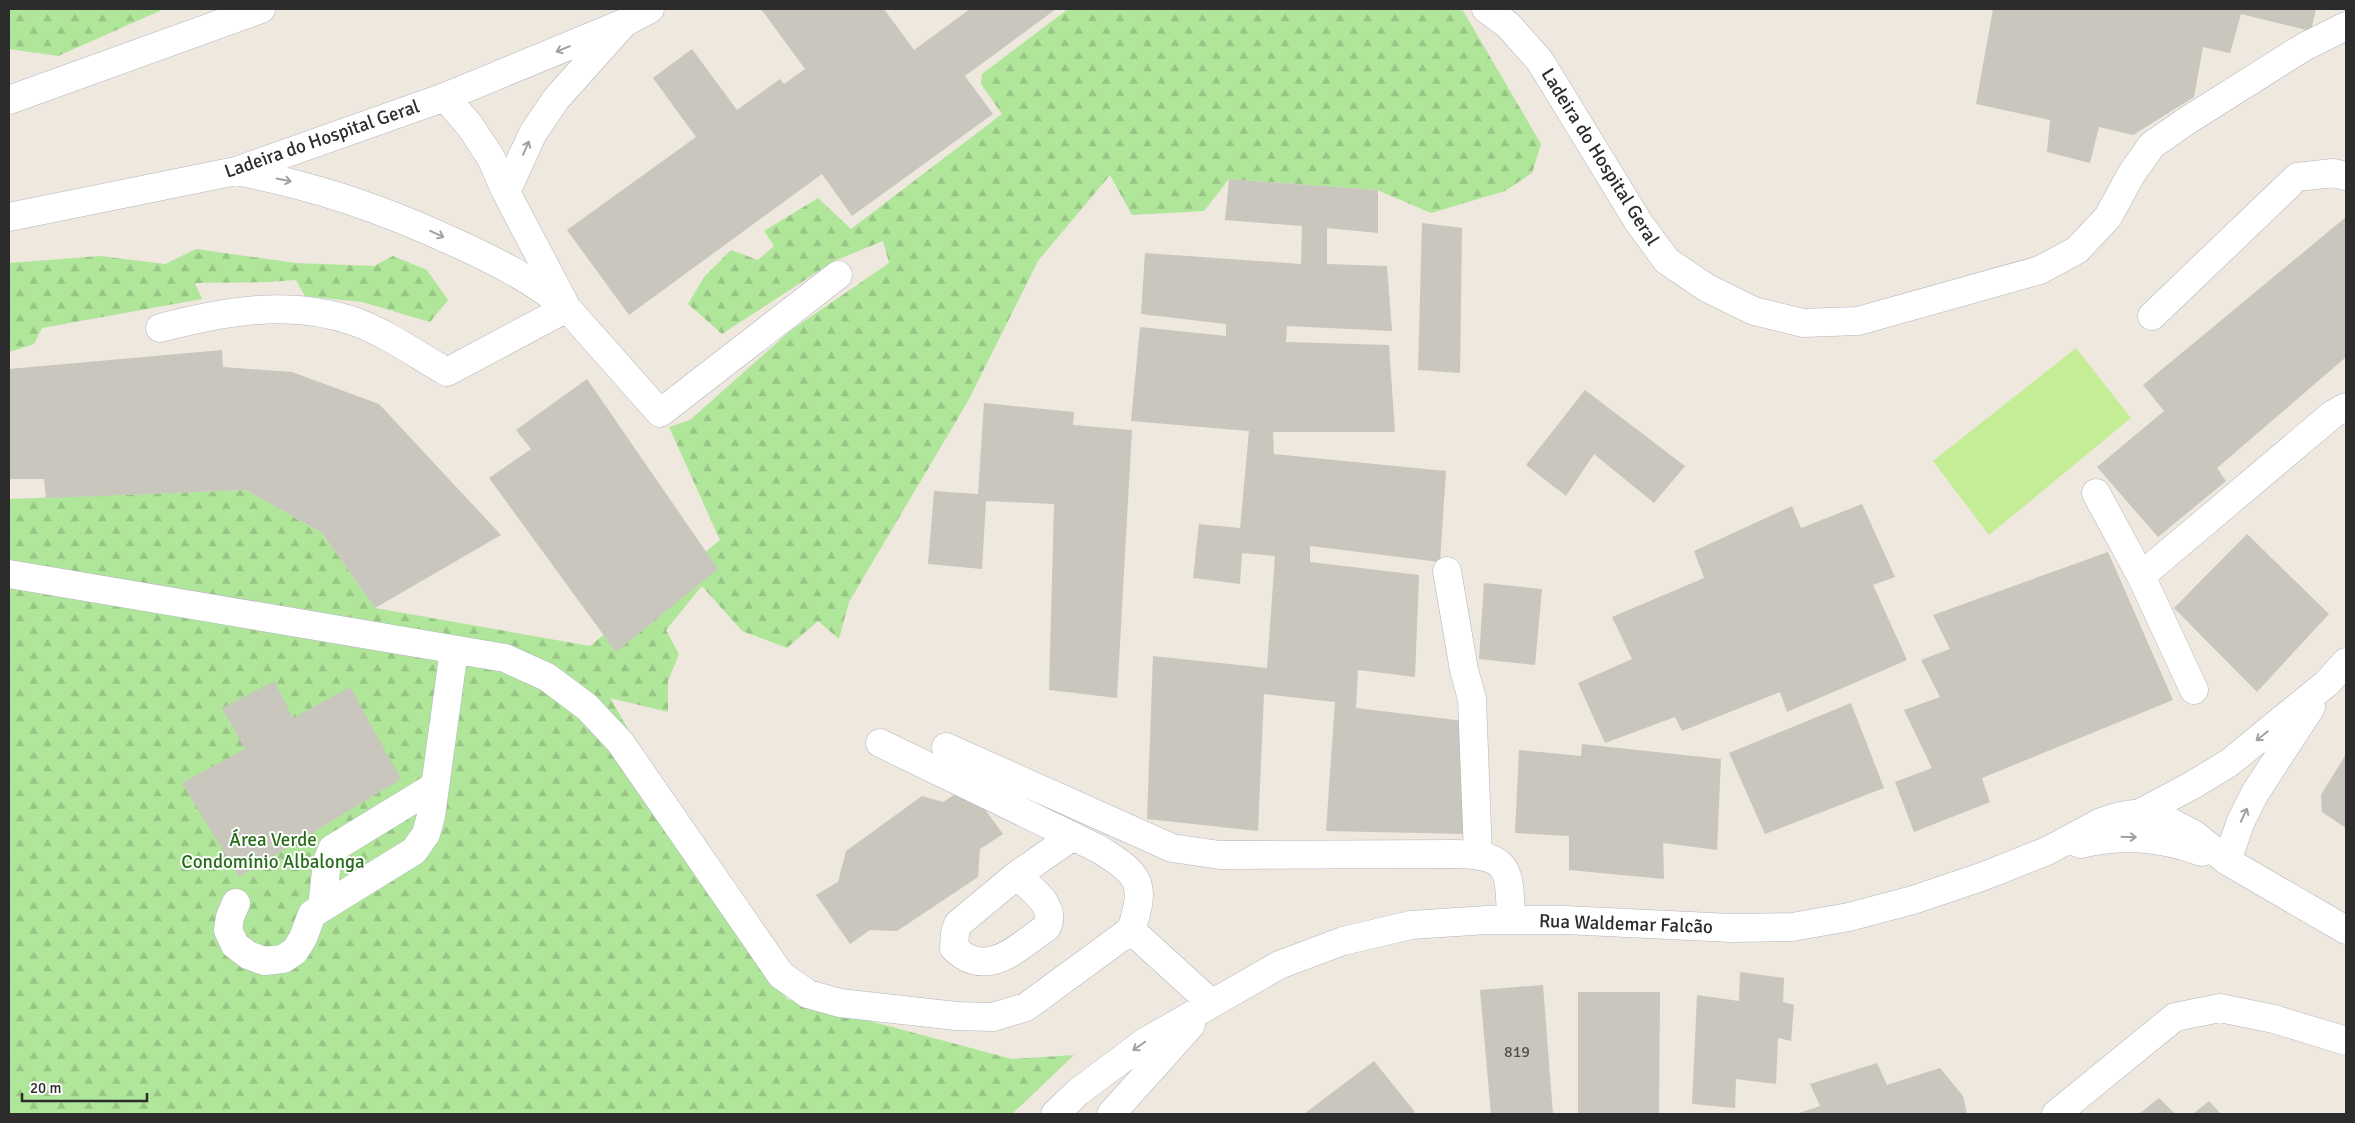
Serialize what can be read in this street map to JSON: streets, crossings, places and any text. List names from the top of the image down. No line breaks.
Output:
{"streets":{"street":["Ladeira do Hospital Geral","Rua Waldemar Falcão"]},"parks":["Área Verde Condomínio Albalonga"],"house_numbers":["819"],"scale_bar":"20 m"}
